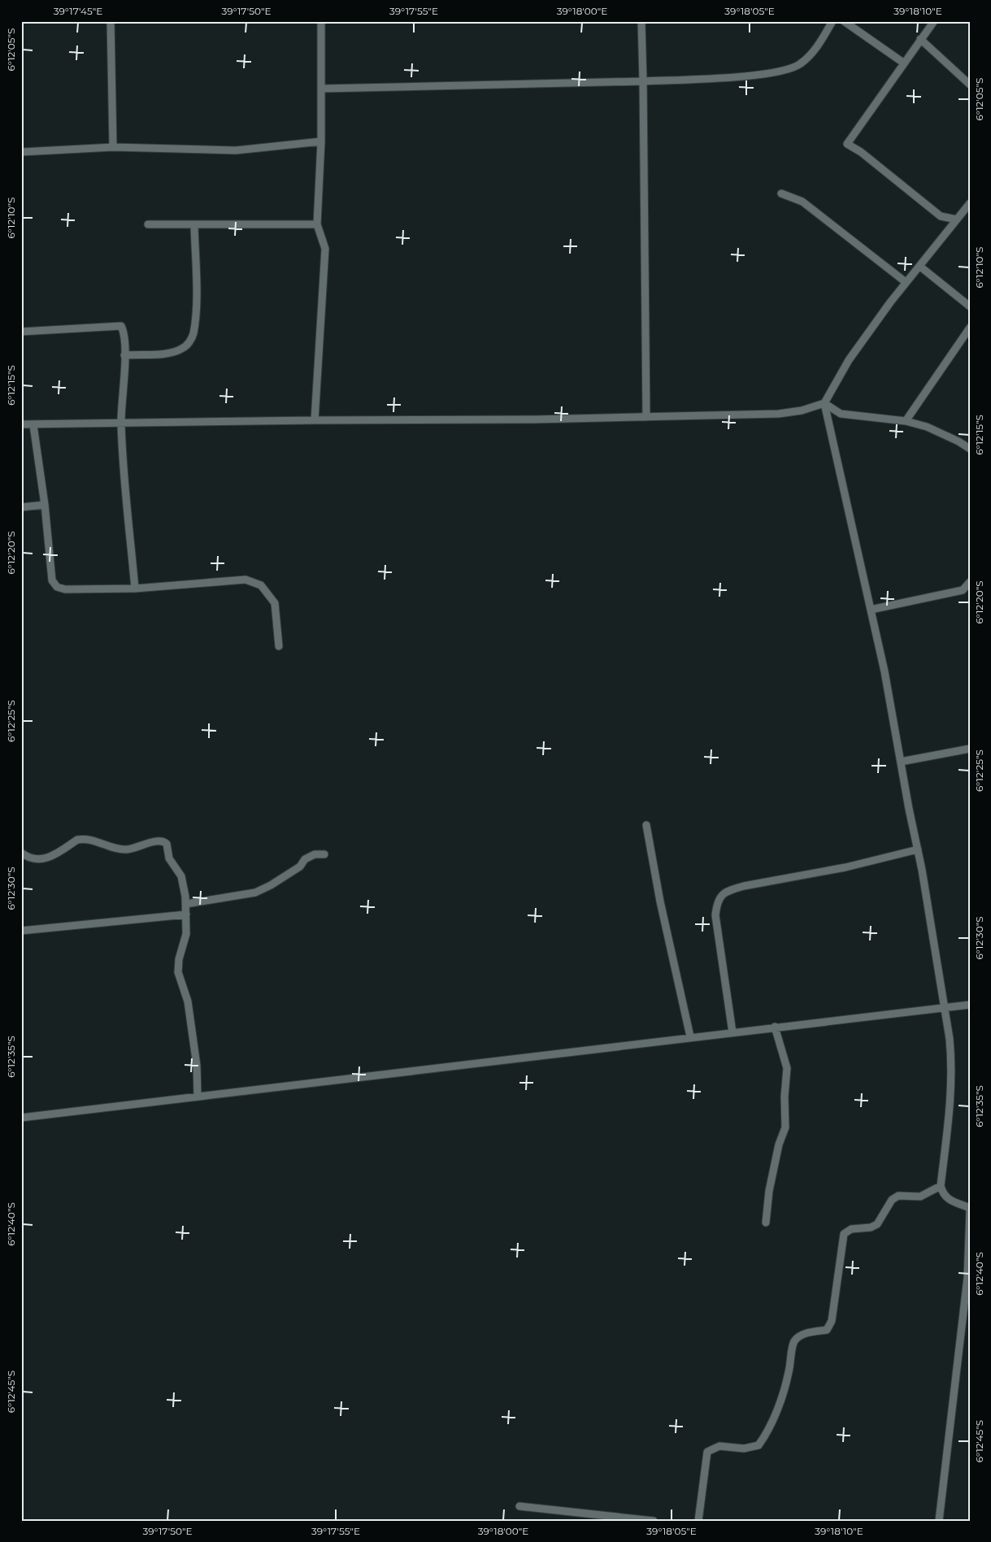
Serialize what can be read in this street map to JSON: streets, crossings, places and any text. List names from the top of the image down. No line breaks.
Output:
{"coordinates":["39°17'45\"E","39°17'50\"E","39°17'55\"E","39°18'00\"E","39°18'05\"E","39°18'10\"E","6°12'05\"S","6°12'10\"S","6°12'15\"S","6°12'20\"S","6°12'25\"S","6°12'30\"S","6°12'35\"S","6°12'40\"S","6°12'45\"S"]}
